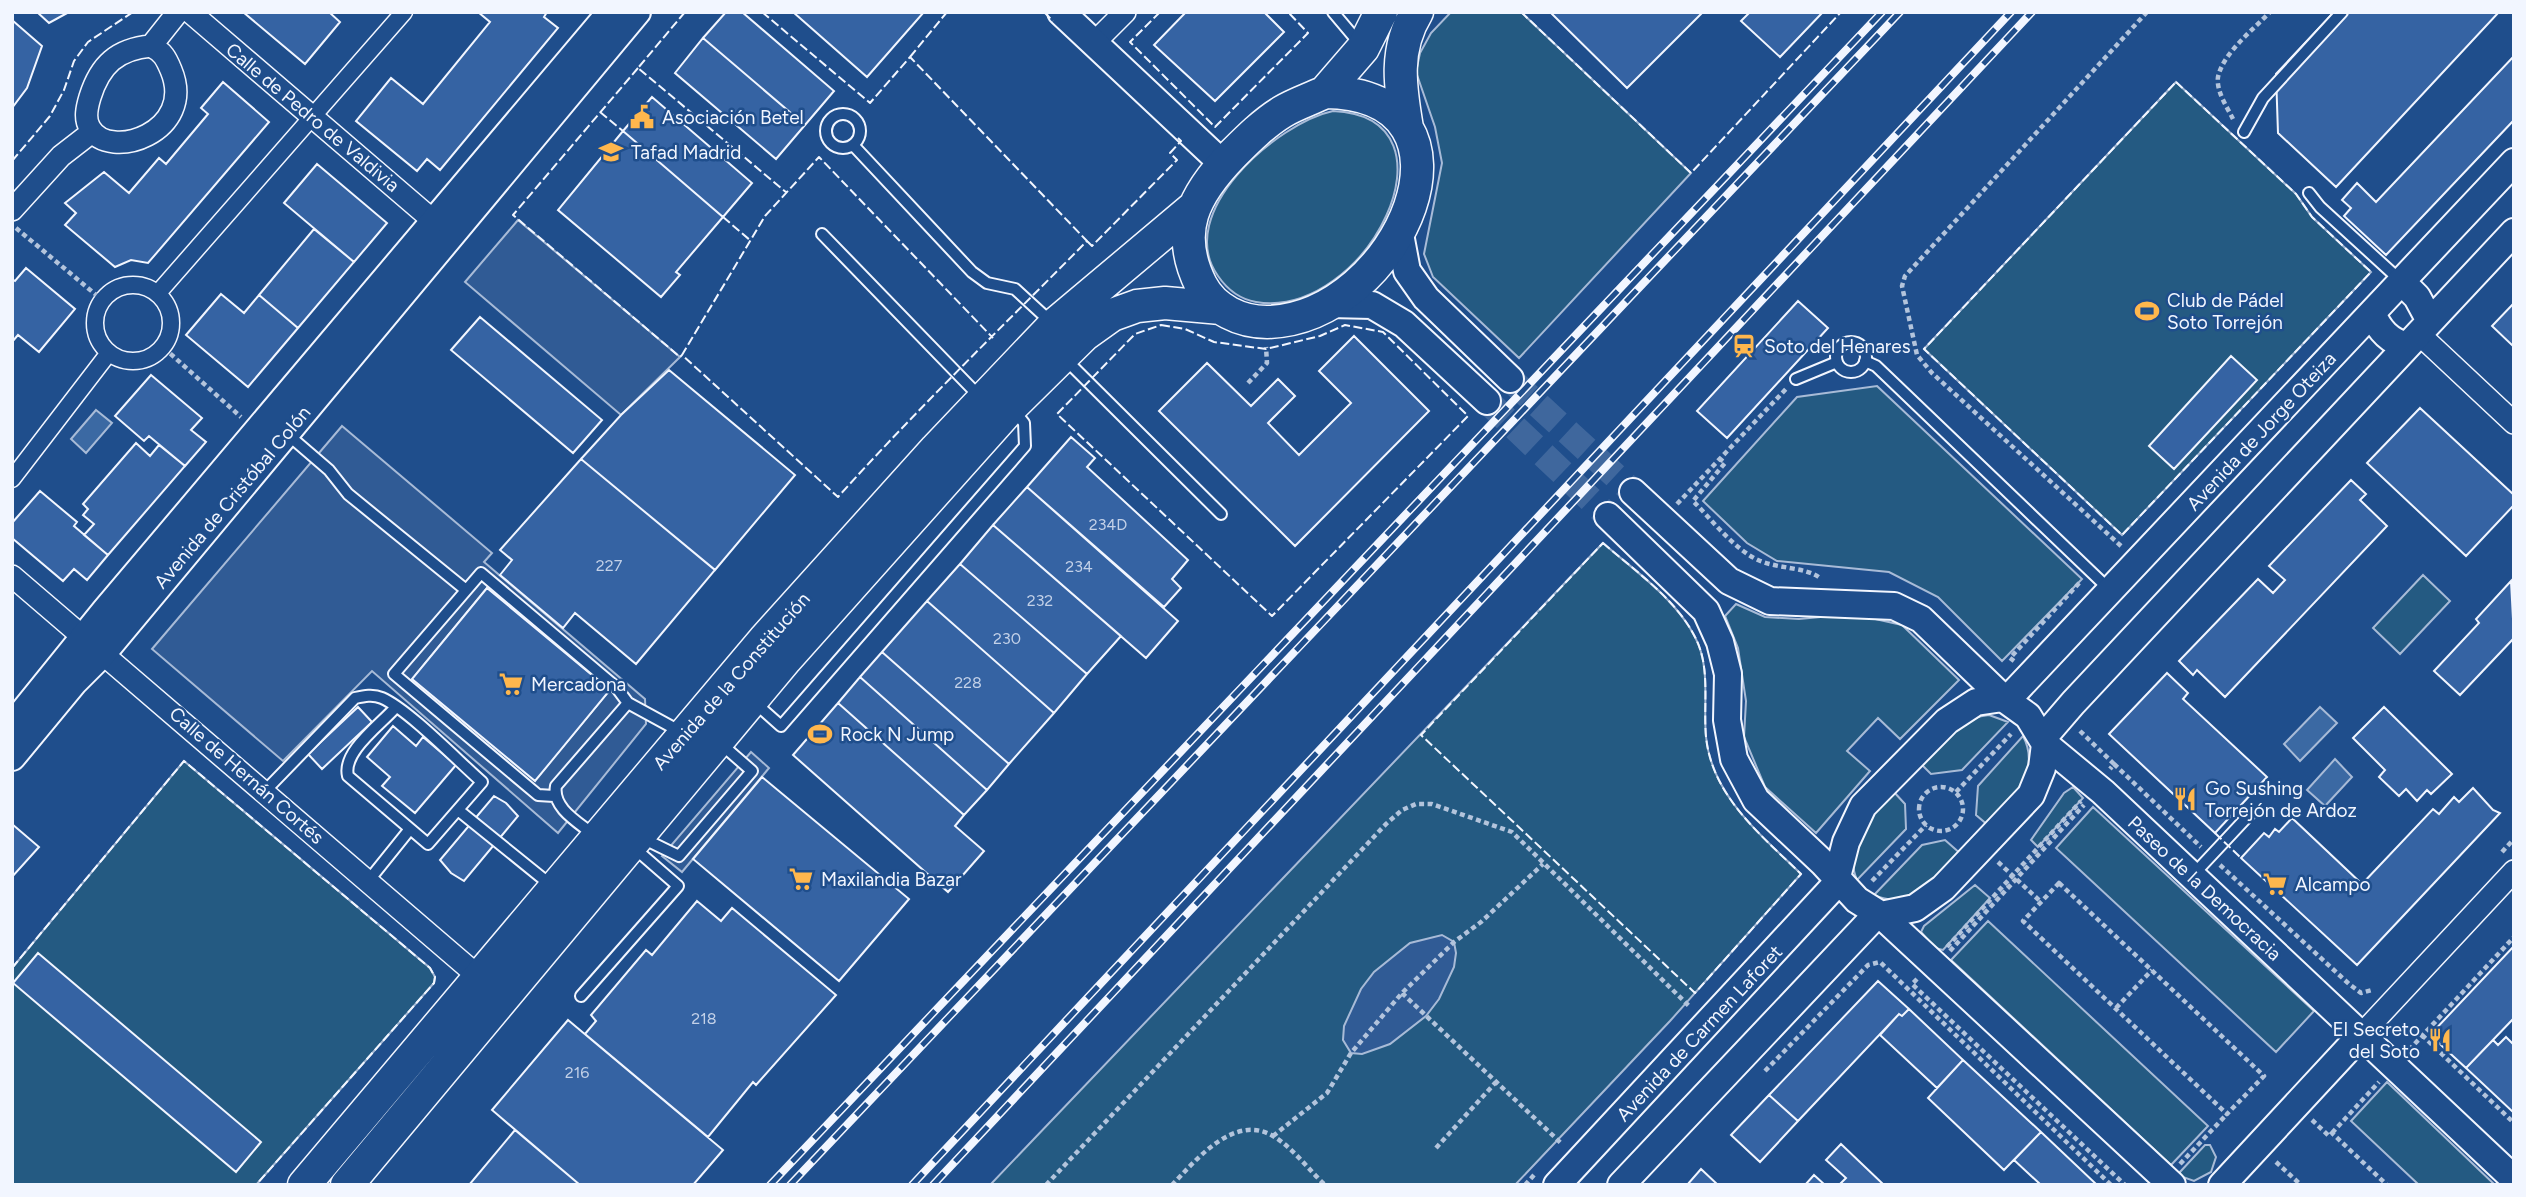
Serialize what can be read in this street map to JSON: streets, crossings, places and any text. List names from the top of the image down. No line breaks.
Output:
{"streets":{"main road":["Avenida de la Constitución"],"street":["Calle de Pedro de Valdivia","Avenida de Jorge Oteiza","Avenida de Cristóbal Colón","Calle de Hernán Cortés","Paseo de la Democracia","Avenida de Carmen Laforet"]},"crossings":[["Calle de Pedro de Valdivia","Avenida de Cristóbal Colón"],["Avenida de Jorge Oteiza","Paseo de la Democracia"],["Avenida de Cristóbal Colón","Calle de Hernán Cortés"],["Avenida de la Constitución","Calle de Hernán Cortés"]],"places":{"public building":["Asociación Betel"],"school or university":["Tafad Madrid"],"sports":["Club de Pádel Soto Torrejón","Rock N Jump"],"station":["Soto del Henares"],"supermarket":["Mercadona","Maxilandia Bazar","Alcampo"],"restaurant":["Go Sushing Torrejón de Ardoz","El Secreto del Soto"]},"house_numbers":["234D","227","234","232","230","228","218","216"]}
